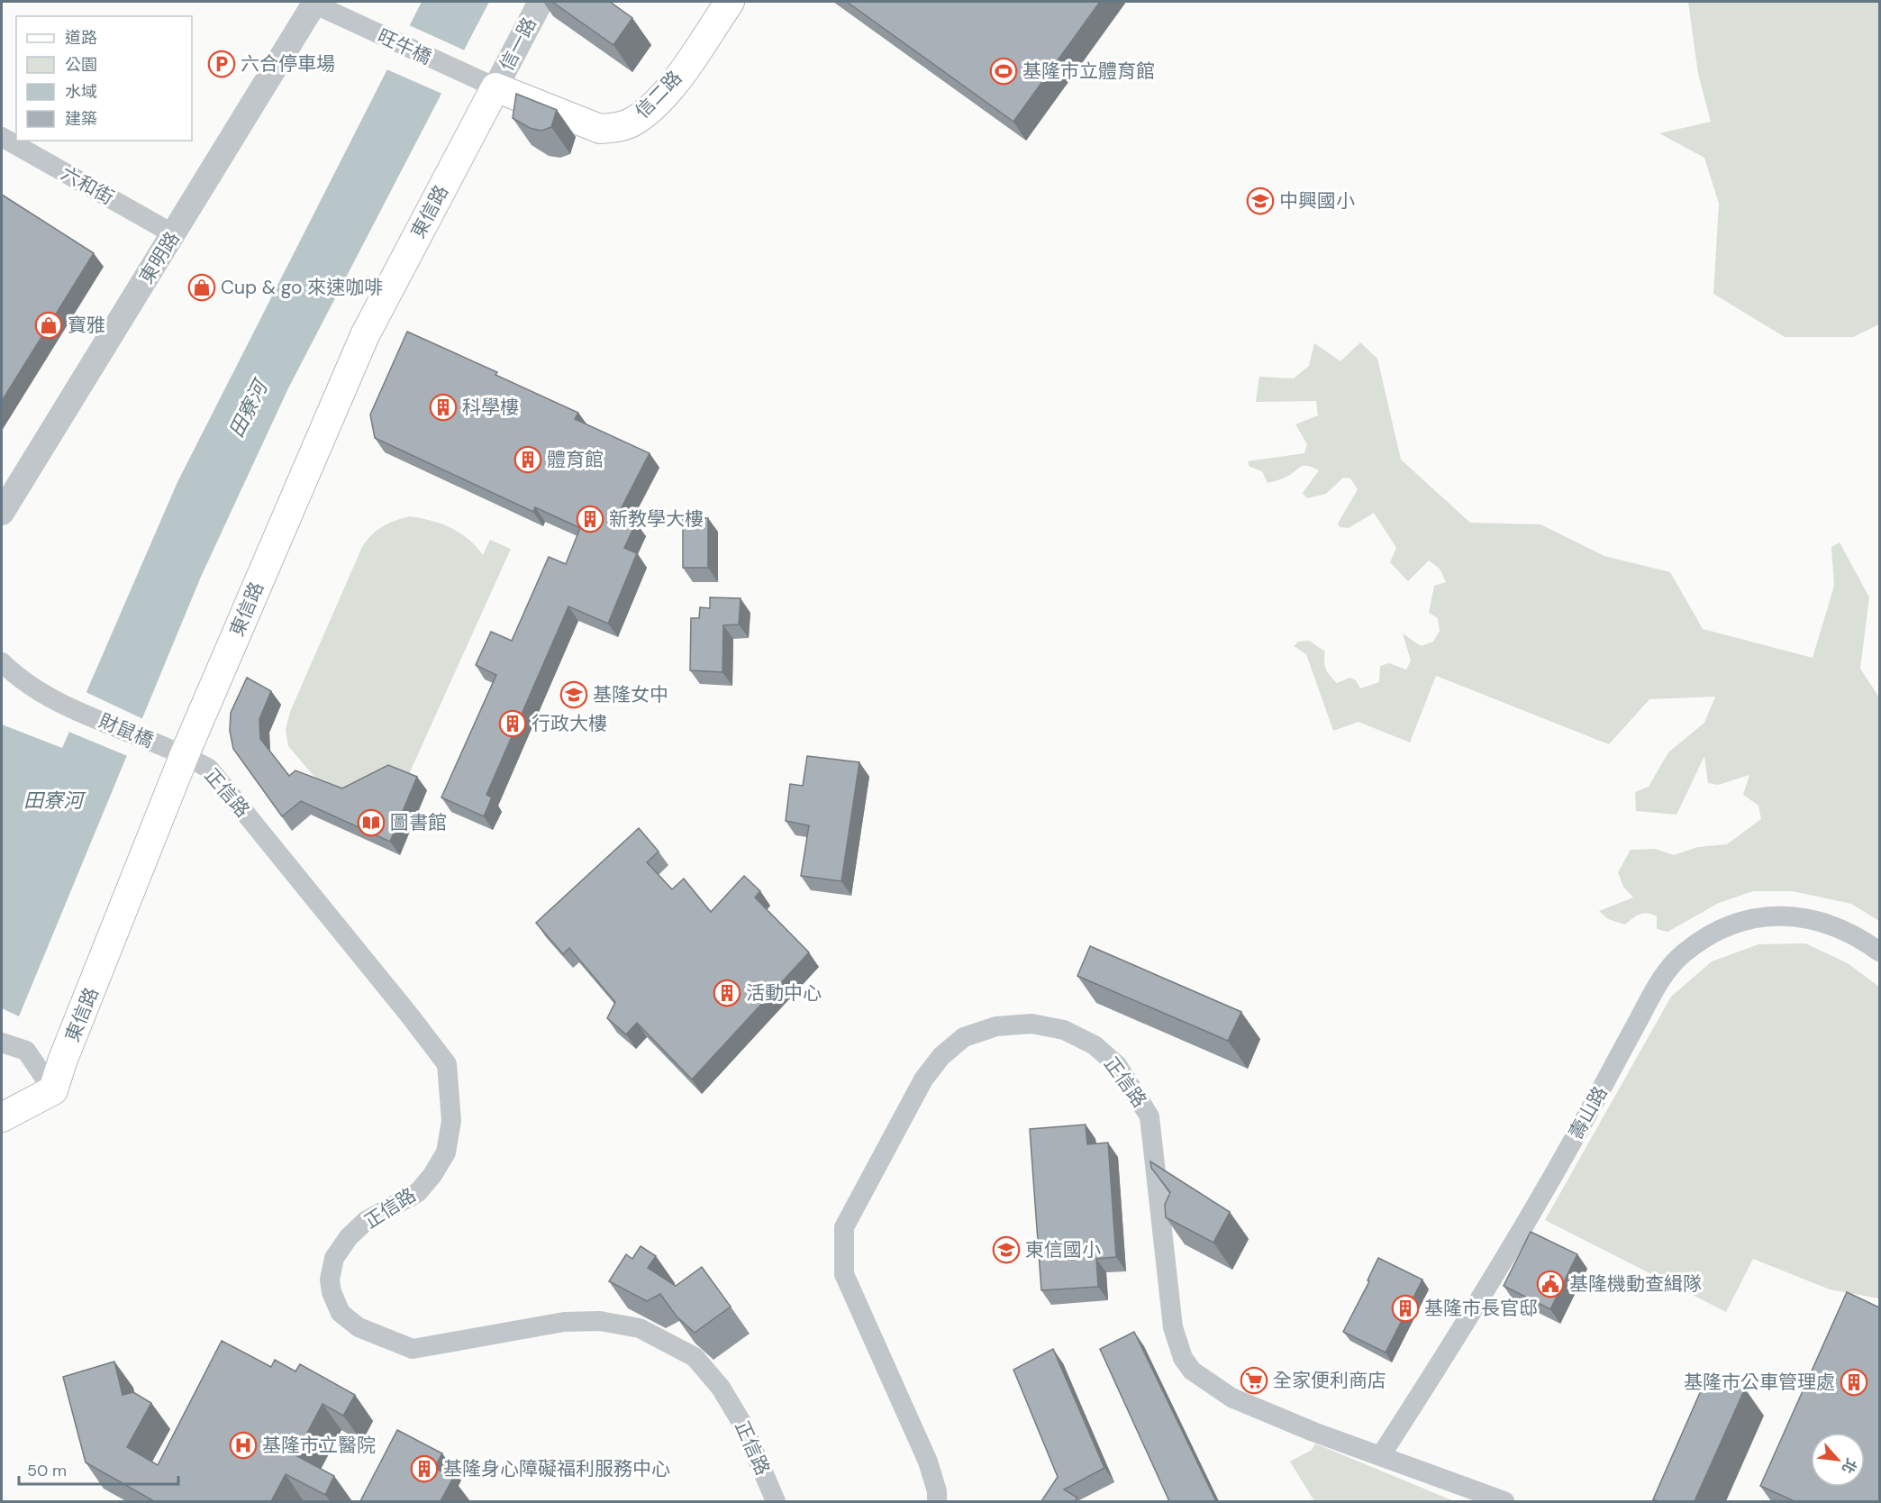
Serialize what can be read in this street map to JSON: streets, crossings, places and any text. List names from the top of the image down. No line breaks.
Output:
{"streets":{"main road":["信二路","東信路"],"street":["信一路","旺牛橋","六和街","東明路","財鼠橋","正信路","壽山路"]},"crossings":[["信一路","旺牛橋"],["信一路","信二路"],["信一路","東信路"],["旺牛橋","信二路"],["旺牛橋","東信路"],["旺牛橋","東明路"],["信二路","東信路"],["六和街","東明路"],["東信路","財鼠橋"],["東信路","正信路"],["財鼠橋","正信路"],["正信路","壽山路"]],"water":["田寮河"],"places":{"parking":["六合停車場"],"sports":["基隆市立體育館"],"school or university":["中興國小","基隆女中","東信國小"],"shop":["Cup & go 來速咖啡","寶雅"],"building":["科學樓","體育館","新教學大樓","行政大樓","活動中心","基隆市長官邸","基隆市公車管理處","基隆身心障礙福利服務中心"],"library":["圖書館"],"public building":["基隆機動查緝隊"],"supermarket":["全家便利商店"],"hospital":["基隆市立醫院"]},"legend":["道路","公園","水域","建築"],"scale_bar":"50 m","north":"bottom right"}
